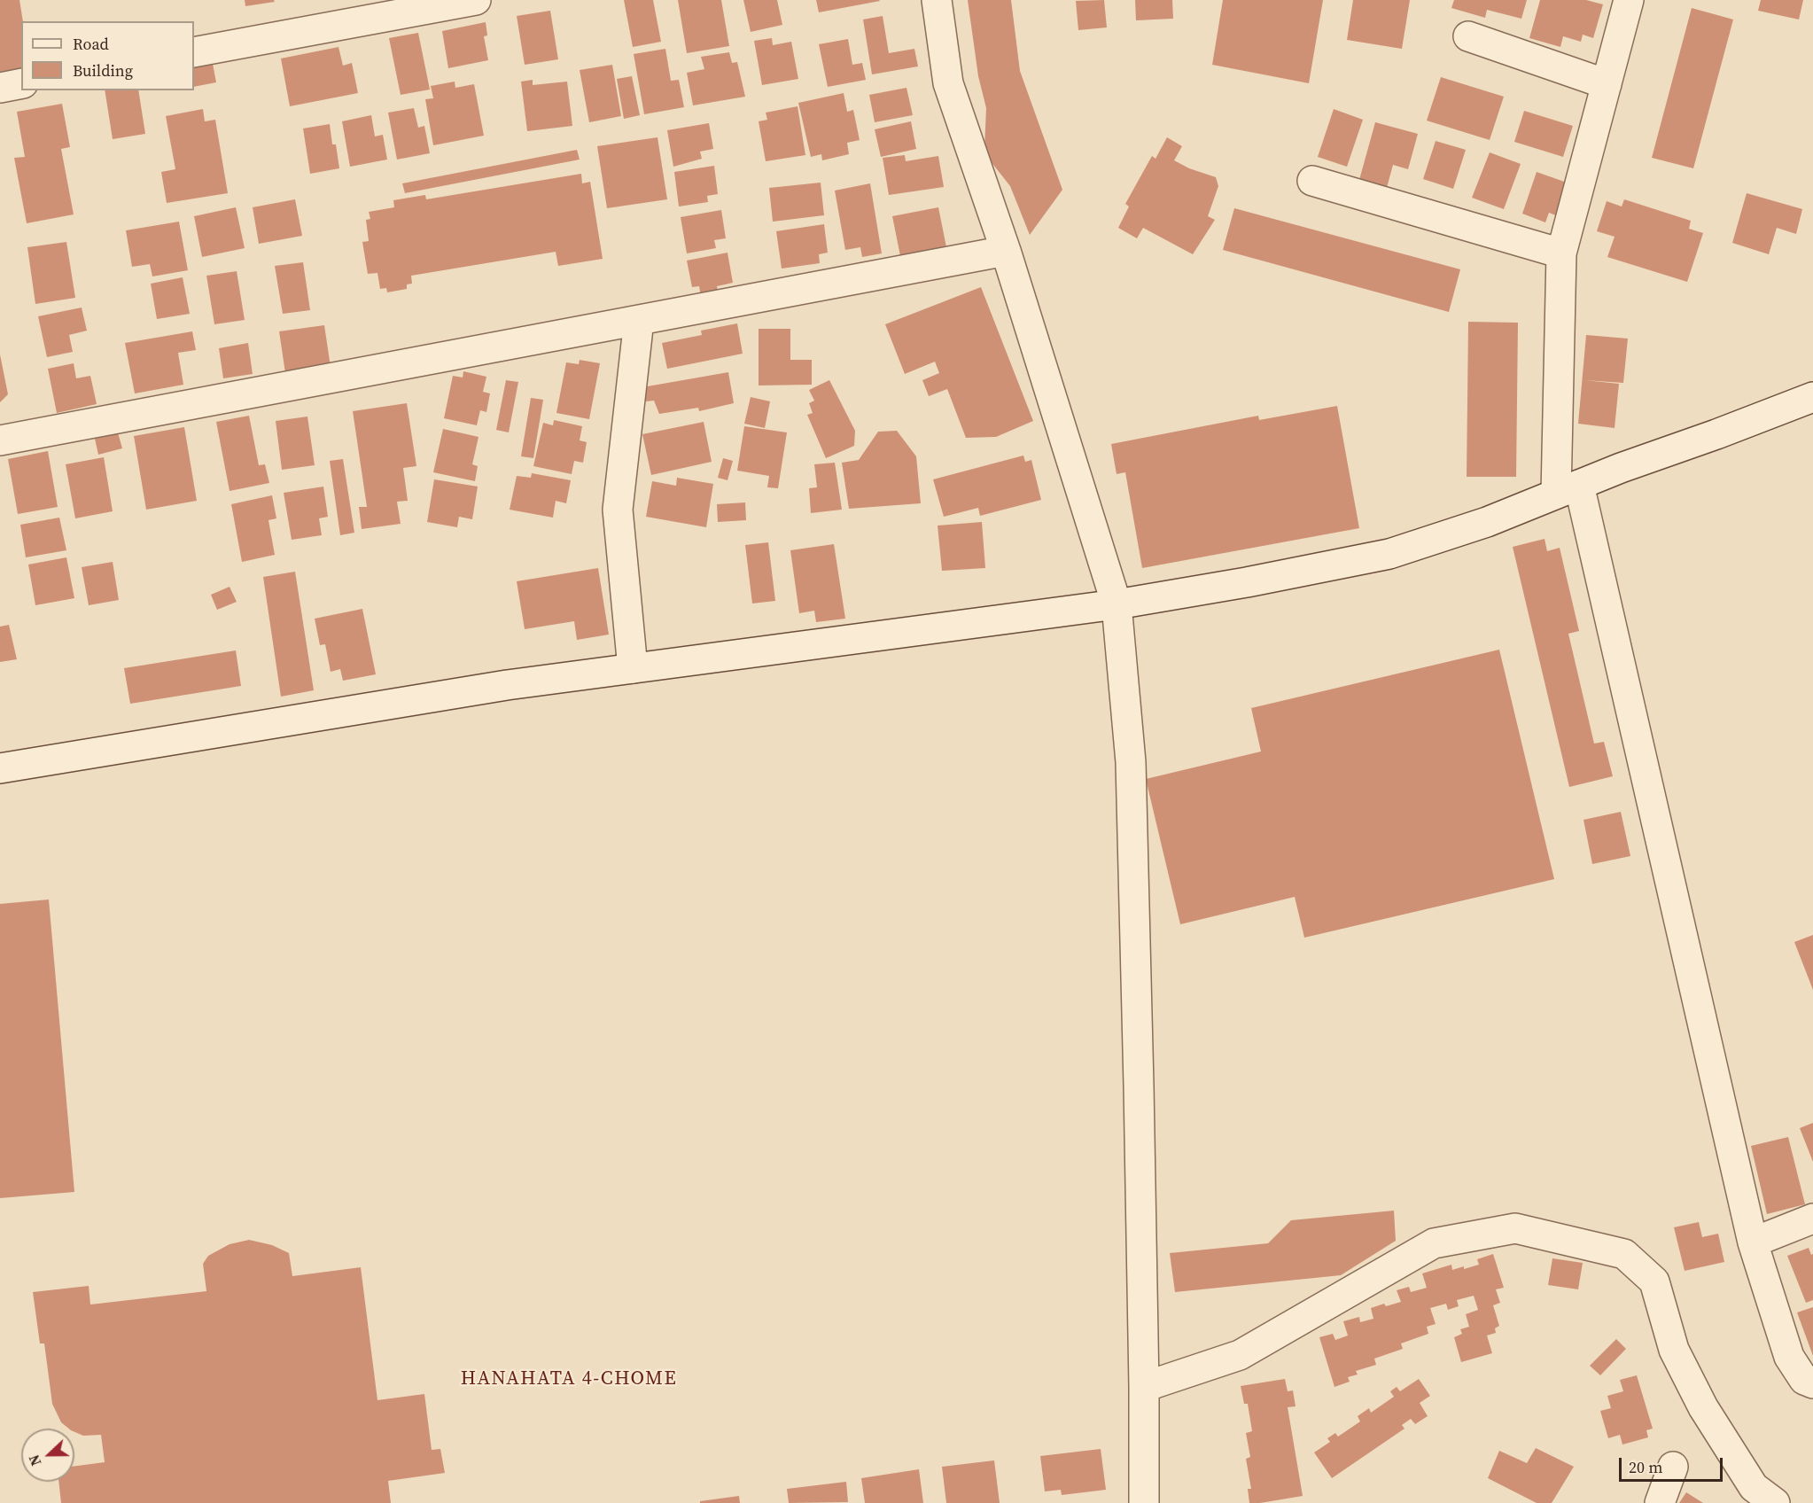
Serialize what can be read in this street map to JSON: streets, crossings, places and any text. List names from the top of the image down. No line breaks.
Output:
{"districts":["HANAHATA 4-CHOME"],"legend":["Road","Building"],"scale_bar":"20 m","north":"left"}
